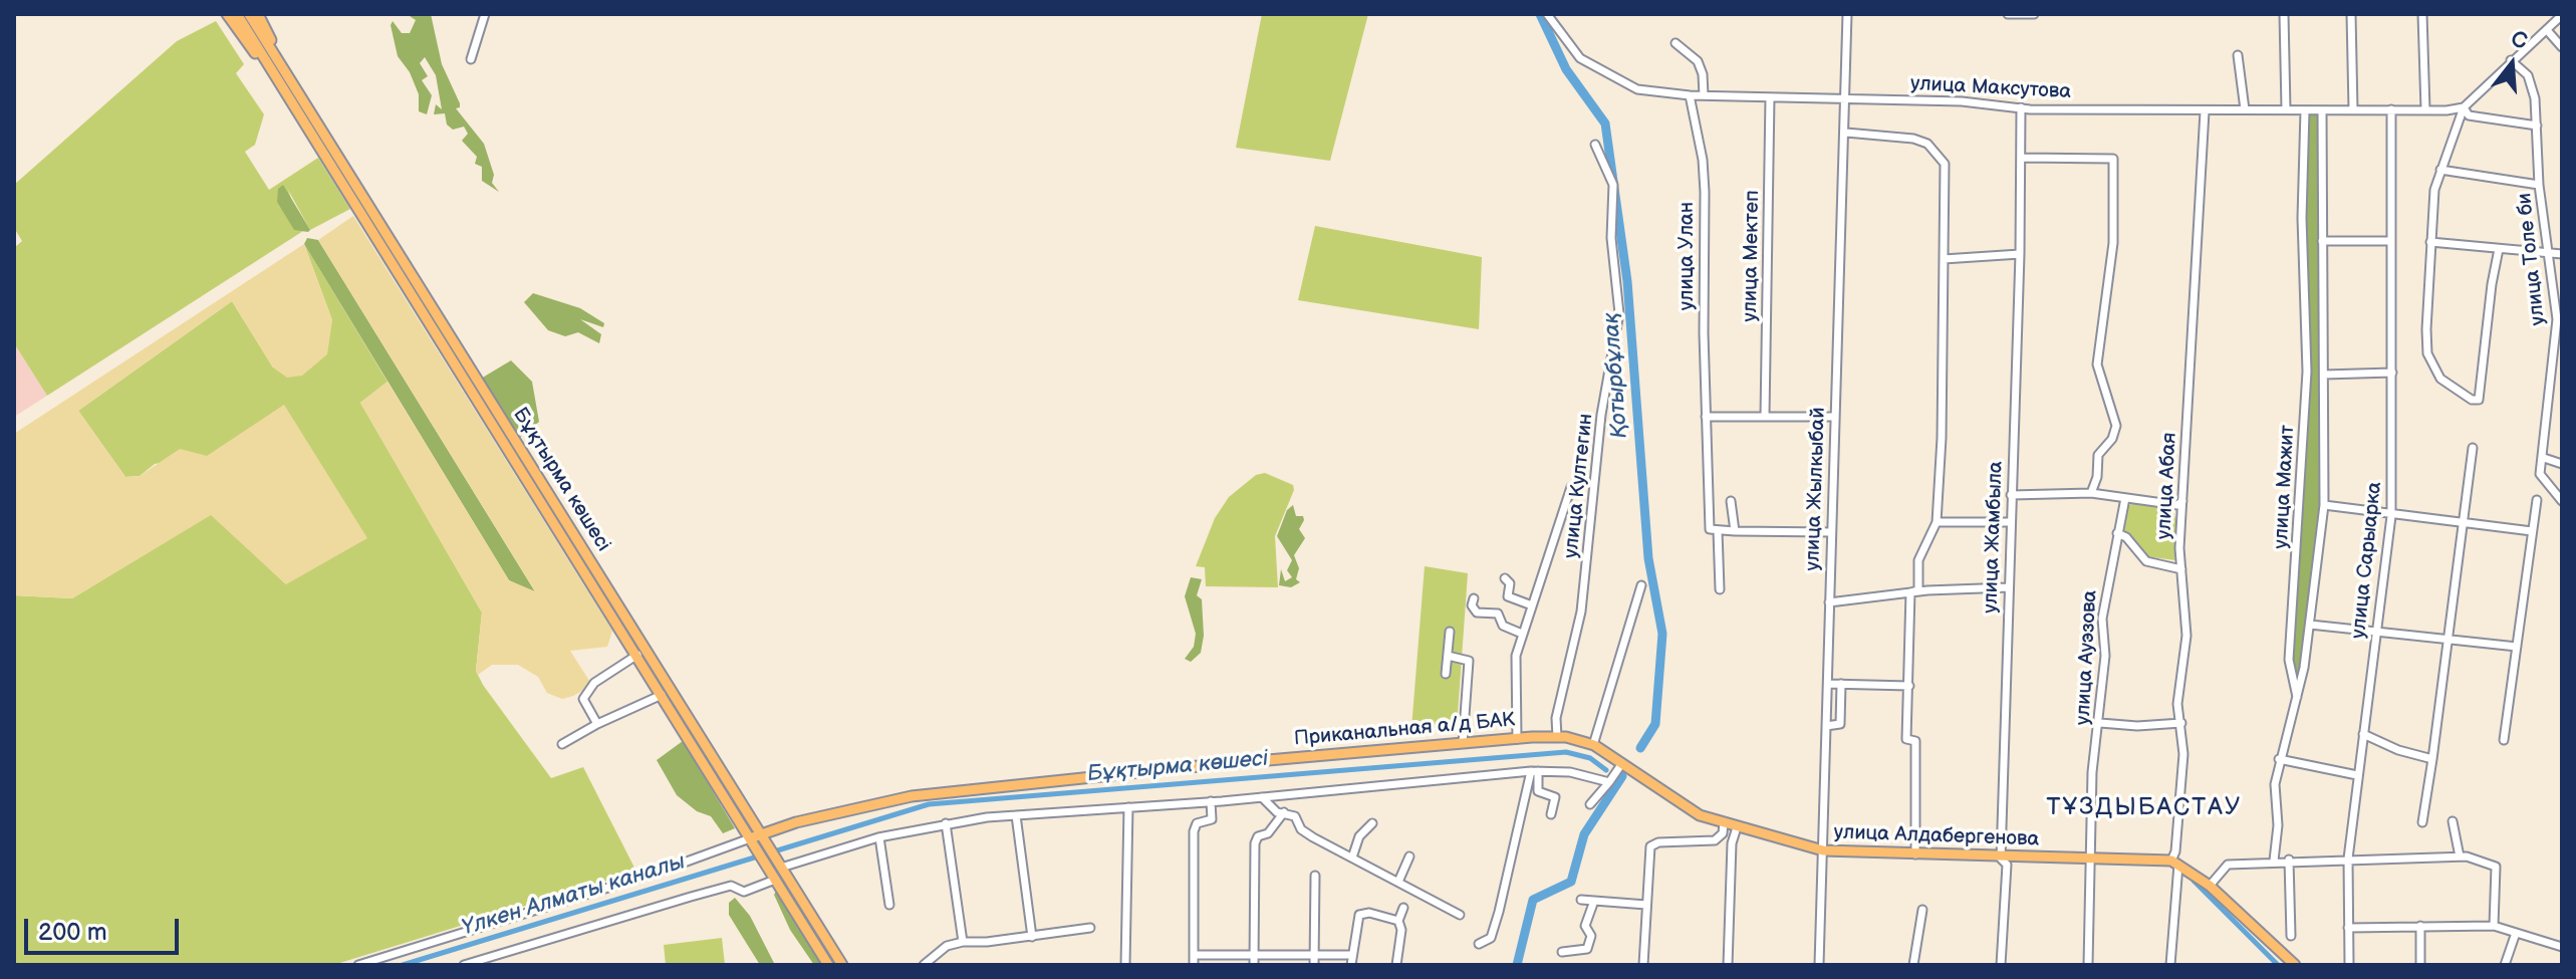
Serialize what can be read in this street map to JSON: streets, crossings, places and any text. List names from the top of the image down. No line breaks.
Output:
{"streets":{"main road":["Бұқтырма көшесі","Приканальная а/д БАК","улица Алдабергенова"],"street":["улица Максутова","улица Улан","улица Мектеп","улица Толе би","улица Култегин","улица Абая","улица Мажит","улица Жылкыбай","улица Жамбыла","улица Сарыарка","улица Ауэзова"]},"crossings":[["улица Максутова","улица Улан"],["улица Максутова","улица Мектеп"],["улица Максутова","улица Абая"],["улица Максутова","улица Мажит"],["улица Максутова","улица Жылкыбай"],["улица Максутова","улица Жамбыла"],["улица Максутова","улица Сарыарка"],["Бұқтырма көшесі","Приканальная а/д БАК"],["улица Култегин","Приканальная а/д БАК"],["улица Култегин","улица Алдабергенова"],["улица Абая","улица Алдабергенова"],["улица Жылкыбай","улица Алдабергенова"],["улица Жамбыла","улица Алдабергенова"],["улица Ауэзова","улица Алдабергенова"],["Приканальная а/д БАК","улица Алдабергенова"]],"districts":["ТҰЗДЫБАСТАУ"],"water":["Қотырбұлақ","Бұқтырма көшесі","Үлкен Алматы каналы"],"scale_bar":"200 m","north":"top"}
